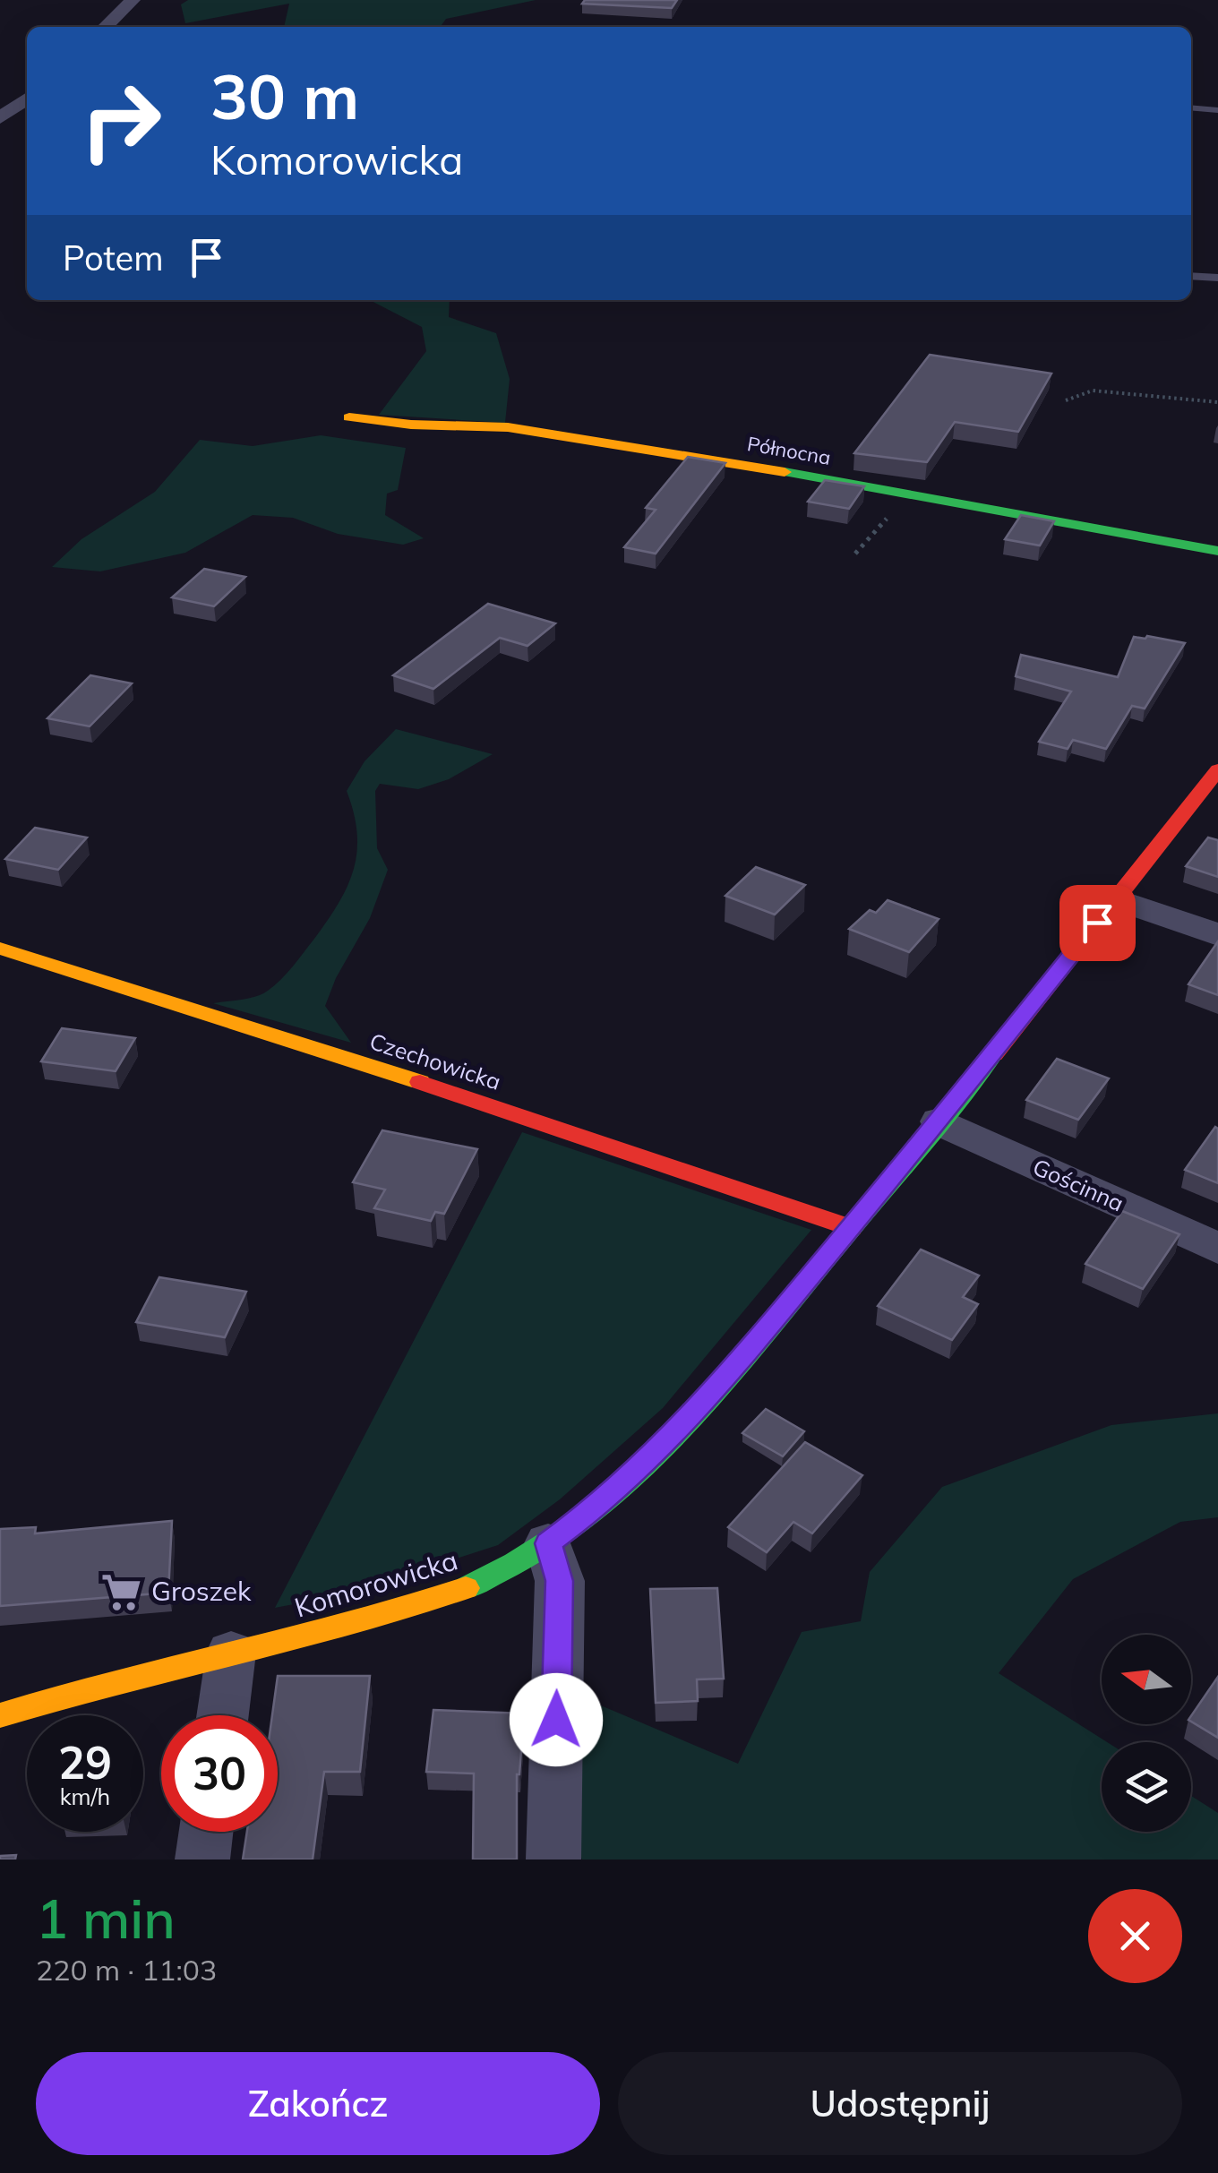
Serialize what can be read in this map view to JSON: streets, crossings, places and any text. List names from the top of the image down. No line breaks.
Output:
{"streets":{"street":["Północna","Czechowicka","Gościnna","Komorowicka"]},"crossings":[["Czechowicka","Komorowicka"],["Gościnna","Komorowicka"]],"places":{"supermarket":["Groszek"]},"north":"left","page":{"turn":["30 m","Komorowicka"],"then":"Potem","speed":"29 km/h","limit":"30","heading":["1 min","220 m · 11:03"],"buttons":["Zakończ","Udostępnij"]}}
